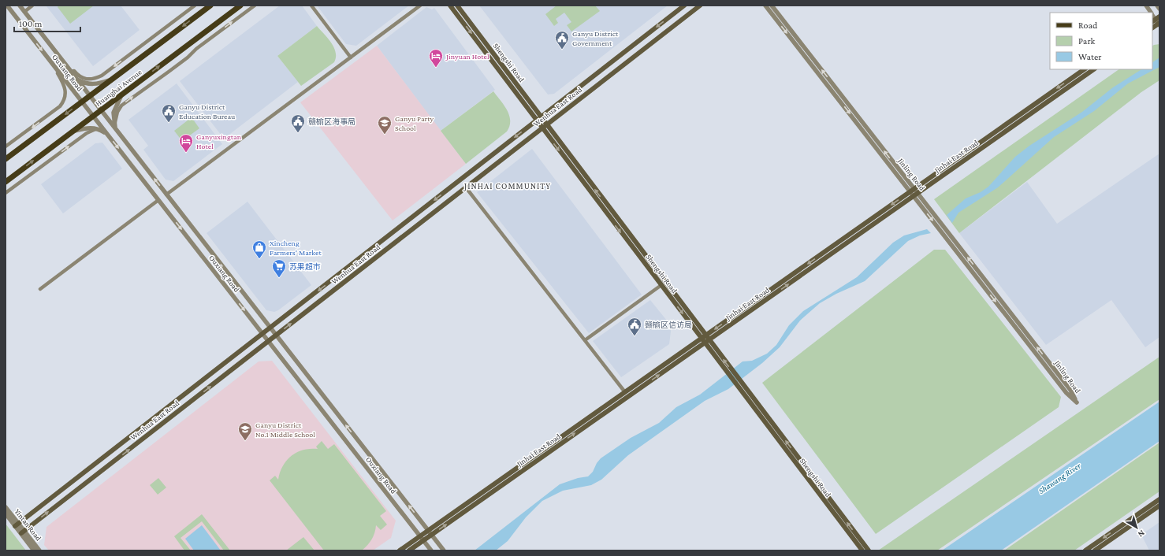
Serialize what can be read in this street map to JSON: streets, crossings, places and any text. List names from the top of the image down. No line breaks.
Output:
{"streets":{"main road":["Shengshi Road","Huanghai Avenue","Wenhua East Road","Jinhai East Road"],"street":["Ouxiang Road","Jinling Road","Yintan Road"]},"crossings":[["Shengshi Road","Wenhua East Road"],["Shengshi Road","Jinhai East Road"],["Ouxiang Road","Huanghai Avenue"],["Ouxiang Road","Wenhua East Road"],["Ouxiang Road","Jinhai East Road"],["Wenhua East Road","Yintan Road"],["Jinhai East Road","Jinling Road"]],"districts":["JINHAI COMMUNITY"],"water":["Shawang River"],"places":{"public building":["Ganyu District Government","Ganyu District Education Bureau","赣榆区海事局","赣榆区信访局"],"hotel":["Jinyuan Hotel","Ganyuxingtan Hotel"],"school or university":["Ganyu Party School","Ganyu District No.1 Middle School"],"shop":["Xincheng Farmers' Market"],"supermarket":["苏果超市"]},"legend":["Road","Park","Water"],"scale_bar":"100 m","north":"bottom right"}
